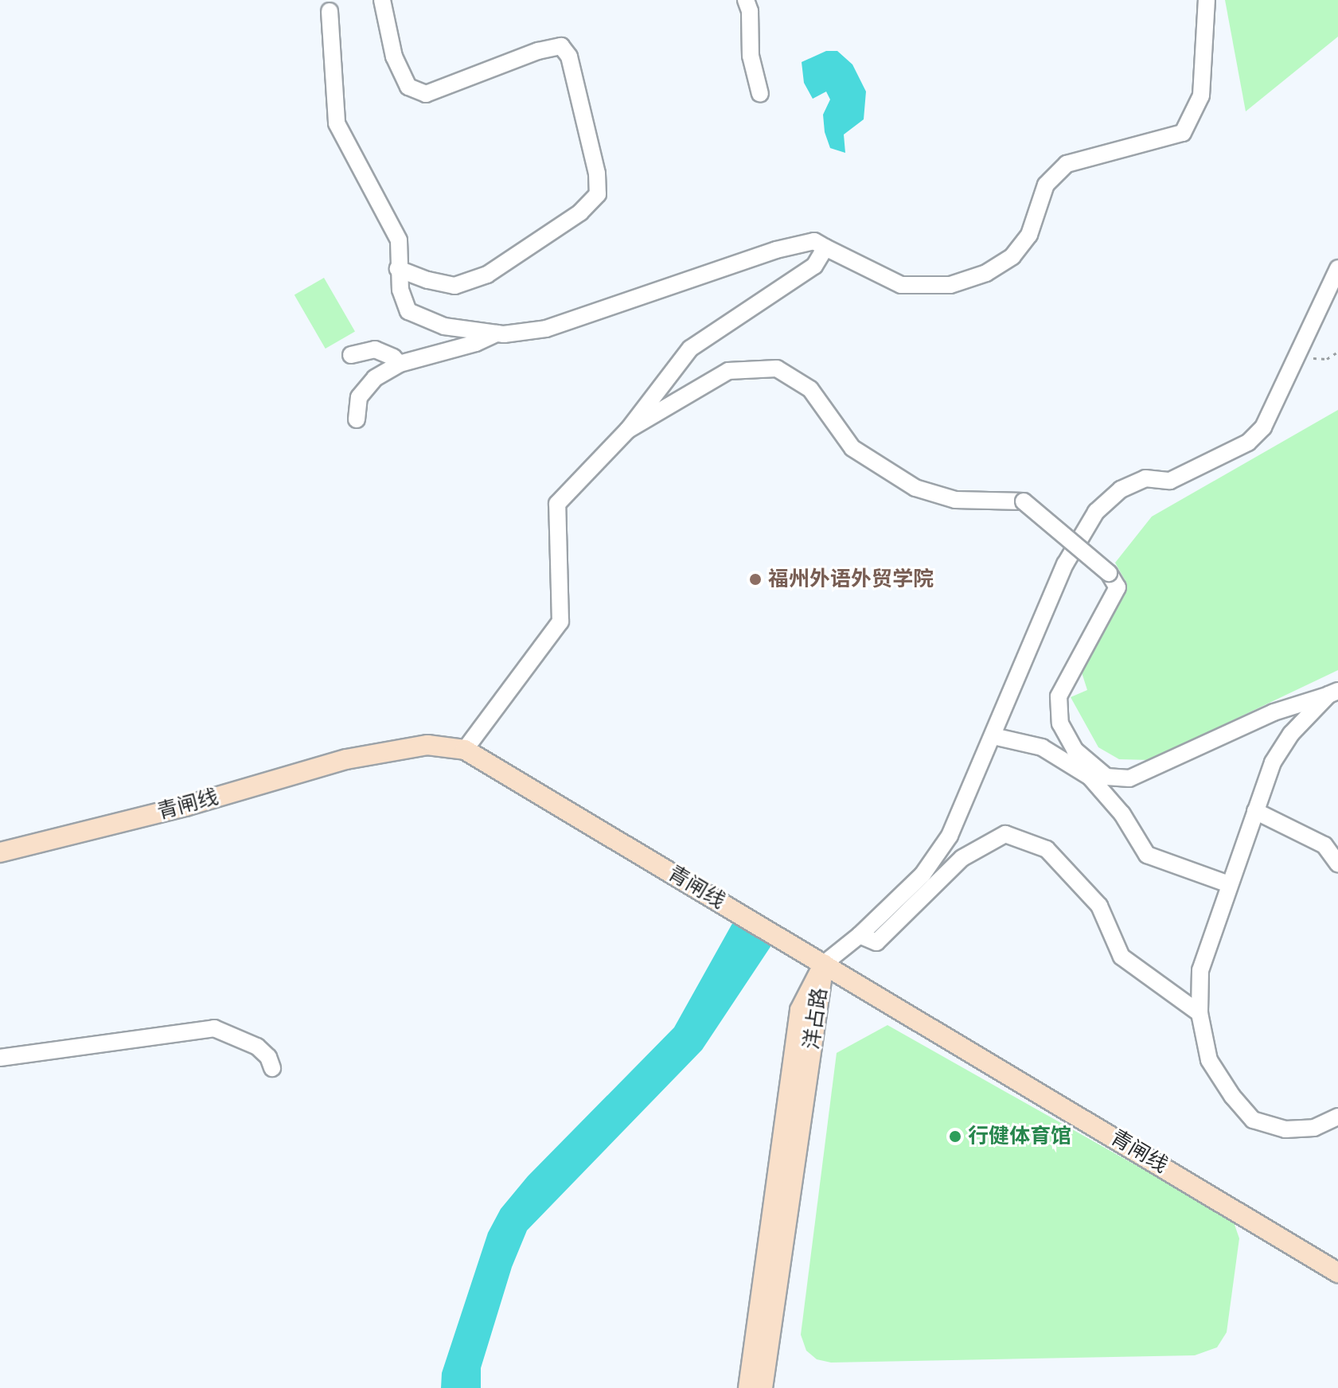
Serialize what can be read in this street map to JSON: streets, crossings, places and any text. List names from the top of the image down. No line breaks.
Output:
{"streets":{"main road":["青闸线","洋占路"]},"crossings":[["青闸线","洋占路"]],"places":["福州外语外贸学院","行健体育馆"]}
